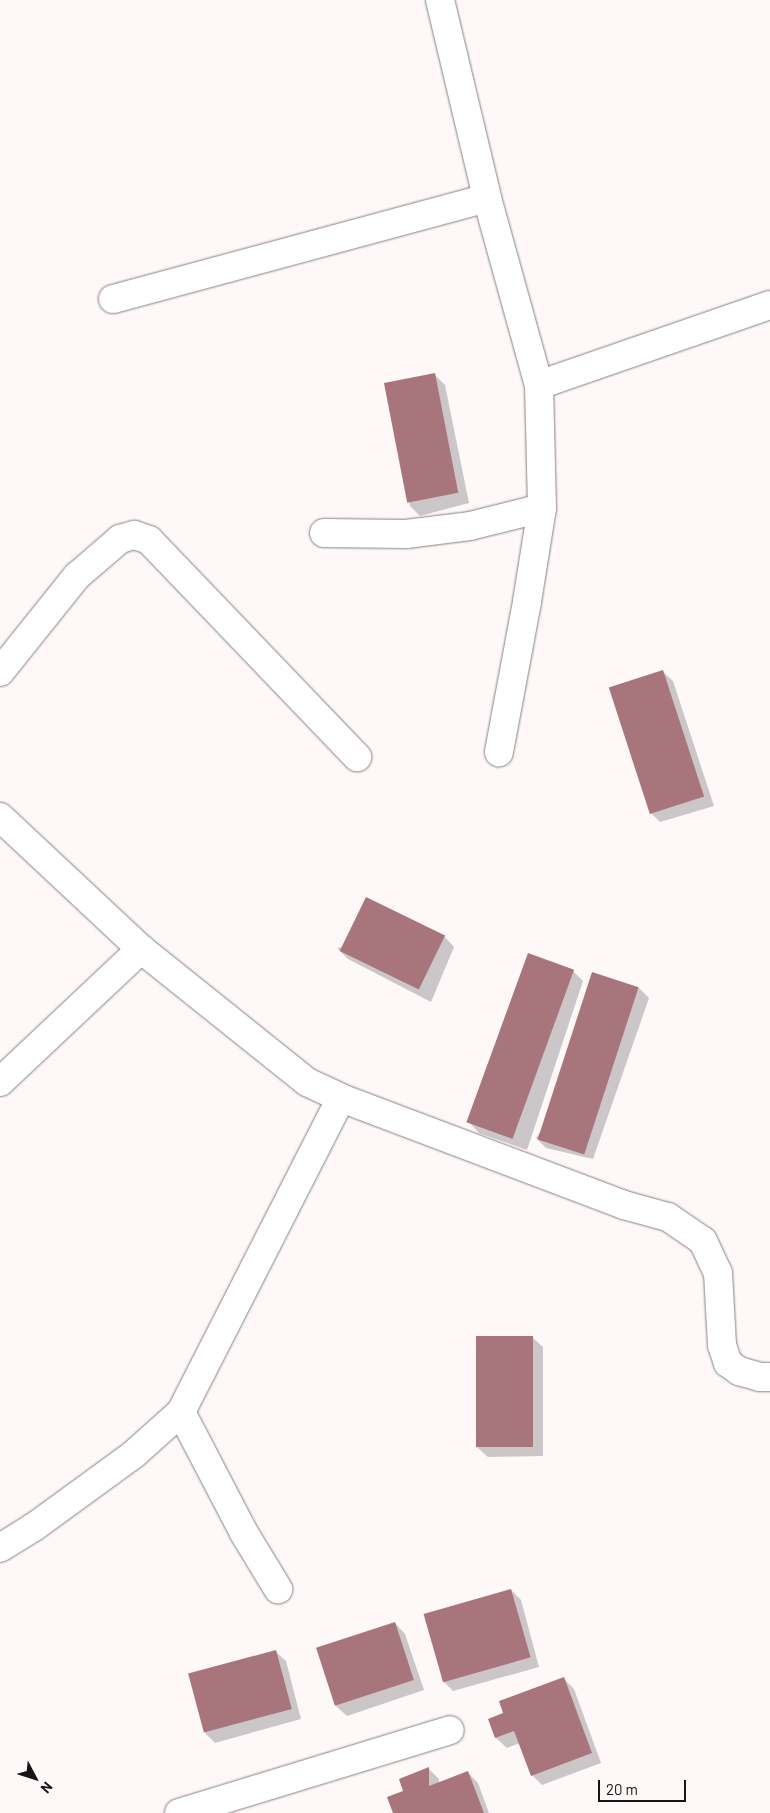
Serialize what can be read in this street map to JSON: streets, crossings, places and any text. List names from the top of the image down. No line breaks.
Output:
{"scale_bar":"20 m","north":"bottom right"}
